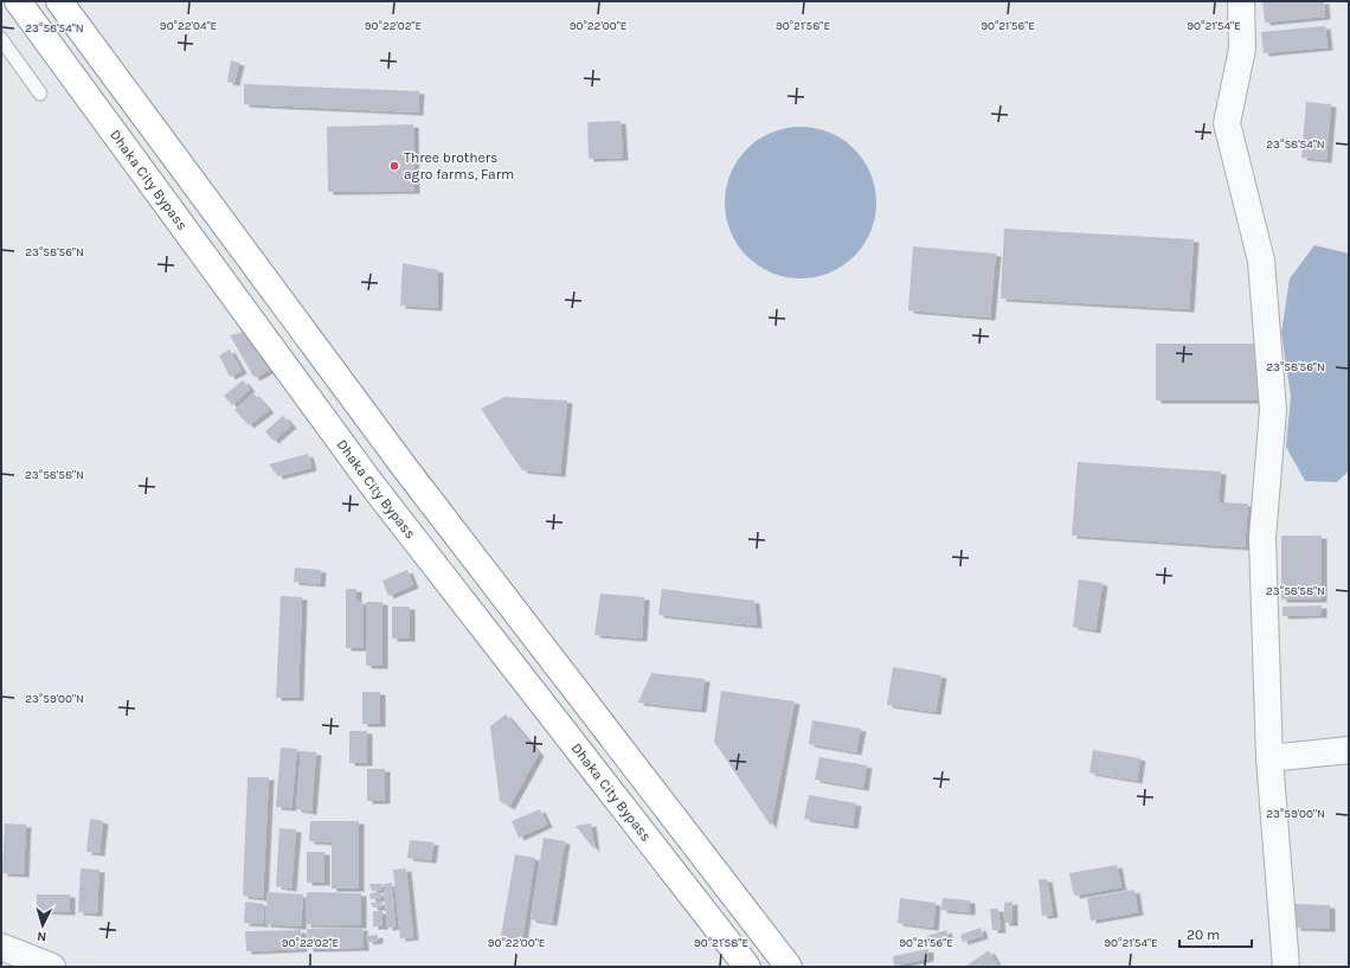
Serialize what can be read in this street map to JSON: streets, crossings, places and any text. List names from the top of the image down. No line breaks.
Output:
{"streets":{"highway":["Dhaka City Bypass"]},"places":["Three brothers agro farms, Farm"],"scale_bar":"20 m","north":"bottom","coordinates":["90°22'04\"E","90°22'02\"E","90°22'00\"E","90°21'58\"E","90°21'56\"E","90°21'54\"E","23°58'54\"N","23°58'56\"N","23°58'58\"N","23°59'00\"N"]}
